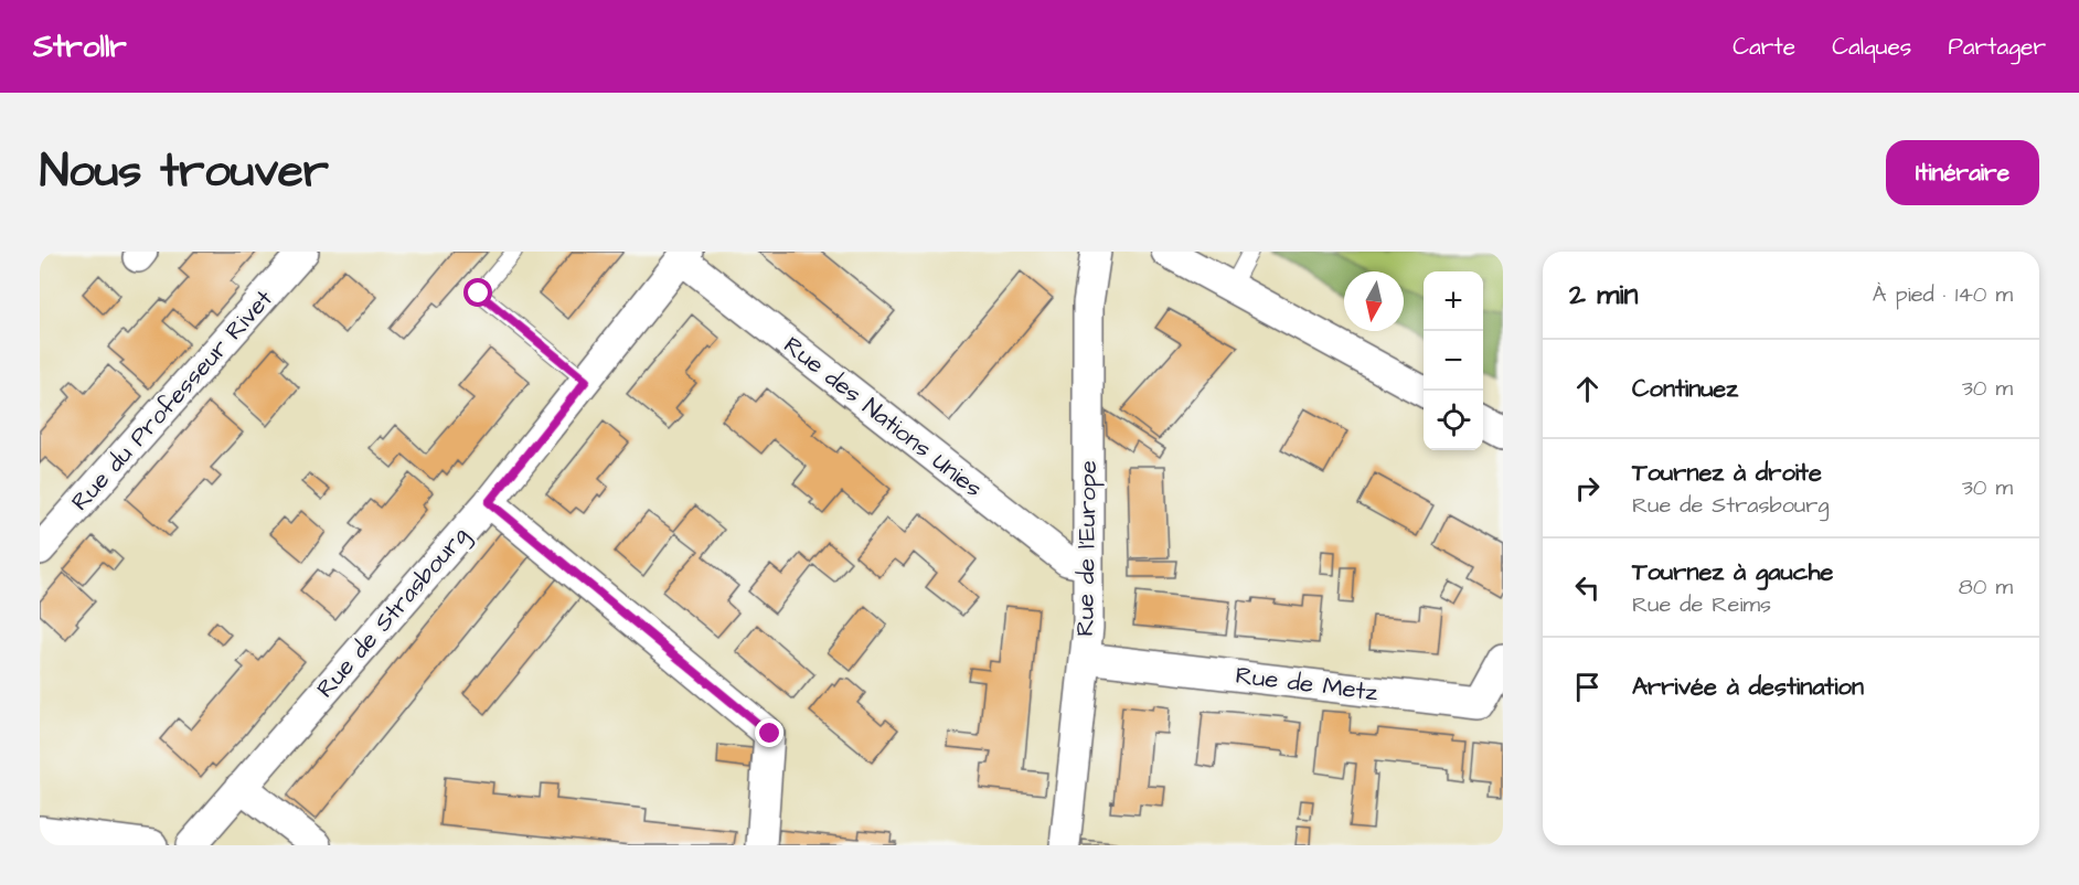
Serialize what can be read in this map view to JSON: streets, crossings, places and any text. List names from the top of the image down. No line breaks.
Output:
{"streets":{"street":["Rue du Professeur Rivet","Rue des Nations Unies","Rue de l'Europe","Rue de Strasbourg","Rue de Metz"]},"crossings":[["Rue des Nations Unies","Rue de l'Europe"],["Rue des Nations Unies","Rue de Strasbourg"],["Rue de l'Europe","Rue de Metz"]],"north":"bottom","page":{"header":"Strollr","nav":["Carte","Calques","Partager"],"title":"Nous trouver","buttons":"Itinéraire","heading":["2 min","À pied · 140 m"],"map_buttons":["+","−"],"list":[["Continuez","30 m"],["Tournez à droite","Rue de Strasbourg","30 m"],["Tournez à gauche","Rue de Reims","80 m"],"Arrivée à destination"]}}
